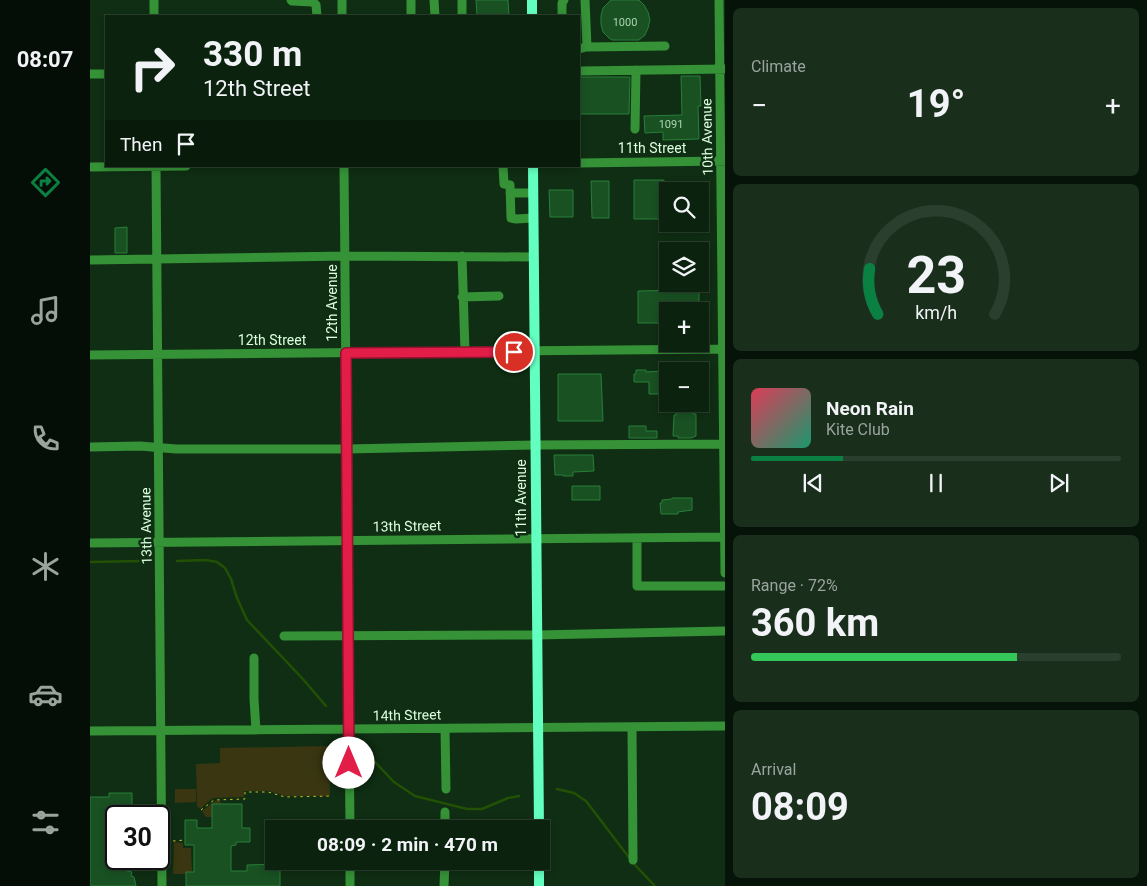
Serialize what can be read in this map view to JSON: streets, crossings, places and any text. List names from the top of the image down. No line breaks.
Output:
{"streets":{"main road":["11th Avenue"],"street":["10th Avenue","11th Street","12th Avenue","12th Street","13th Avenue","13th Street","14th Street"]},"crossings":[["10th Avenue","11th Street"],["10th Avenue","12th Street"],["10th Avenue","13th Street"],["12th Avenue","12th Street"],["12th Avenue","13th Street"],["12th Avenue","14th Street"],["12th Street","11th Avenue"],["12th Street","13th Avenue"],["11th Avenue","13th Street"],["11th Avenue","14th Street"],["13th Avenue","13th Street"],["13th Avenue","14th Street"]],"house_numbers":["1000","1091"],"page":{"tabs":"08:07","tile":["Climate",["Range · 72%","360 km"],["Arrival","08:09"]],"turn":["330 m","12th Street"],"heat":["−","19°","+"],"then":"Then","map_buttons":["+","−"],"song":["Neon Rain","Kite Club"],"limit":"30","trip":"08:09 · 2 min · 470 m","gauge":["23","km/h"]}}
